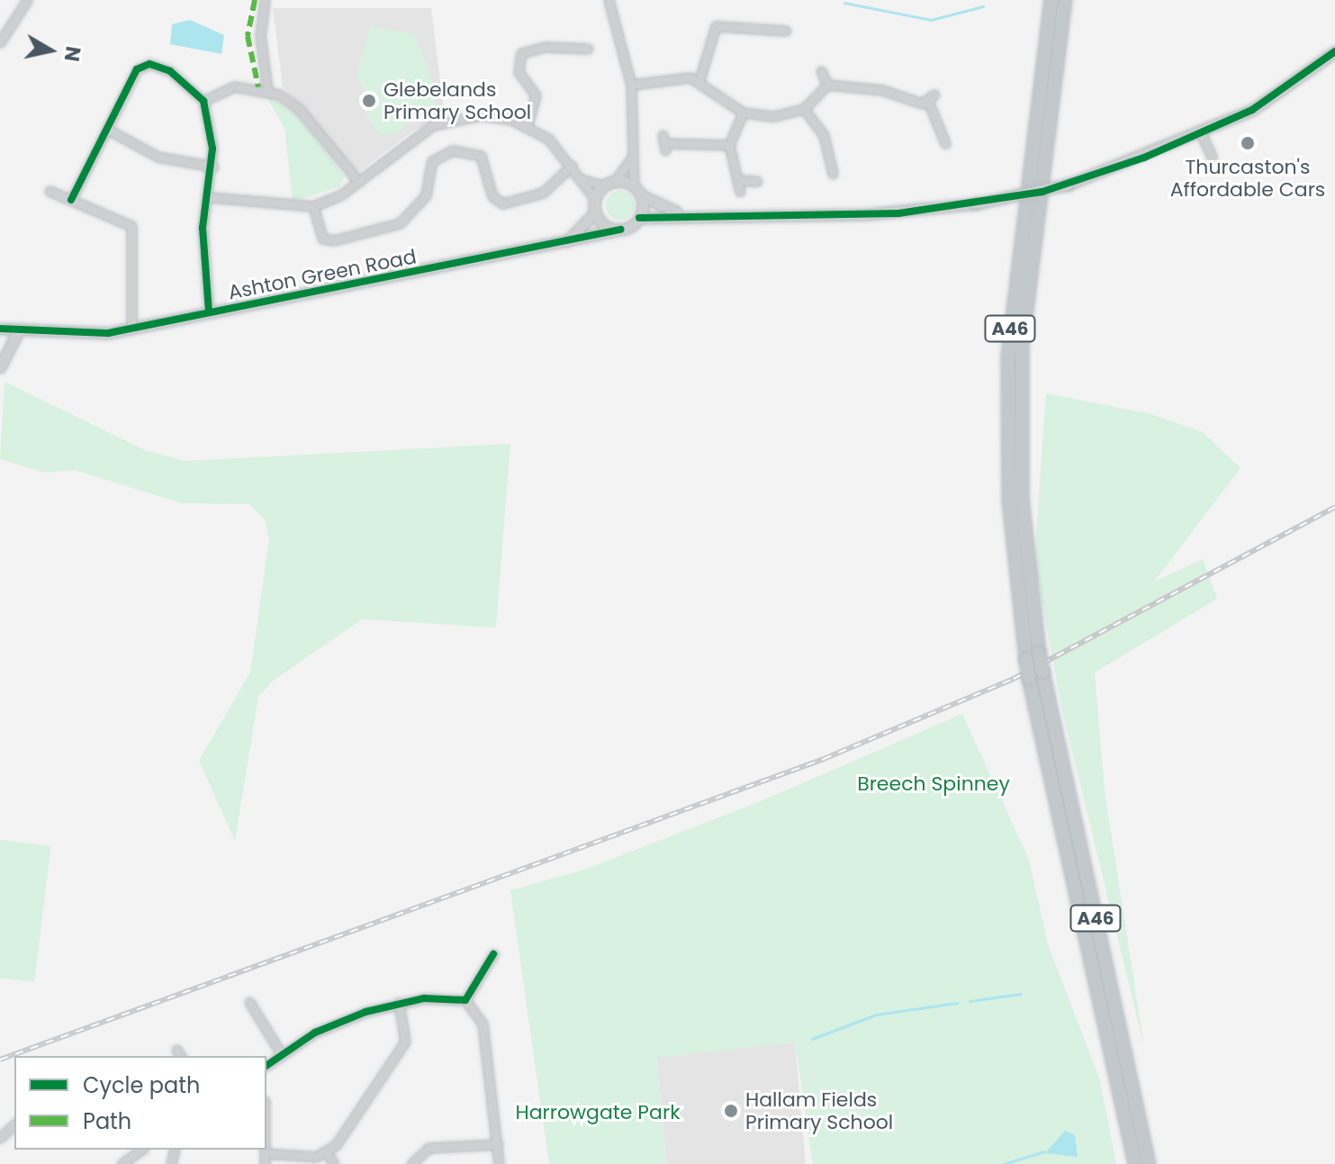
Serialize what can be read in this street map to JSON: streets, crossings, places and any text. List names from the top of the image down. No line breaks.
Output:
{"streets":{"highway":["A46"],"street":["Ashton Green Road"]},"parks":["Breech Spinney","Harrowgate Park"],"places":["Glebelands Primary School","Thurcaston's Affordable Cars","Hallam Fields Primary School"],"legend":["Cycle path","Path"],"north":"right"}
